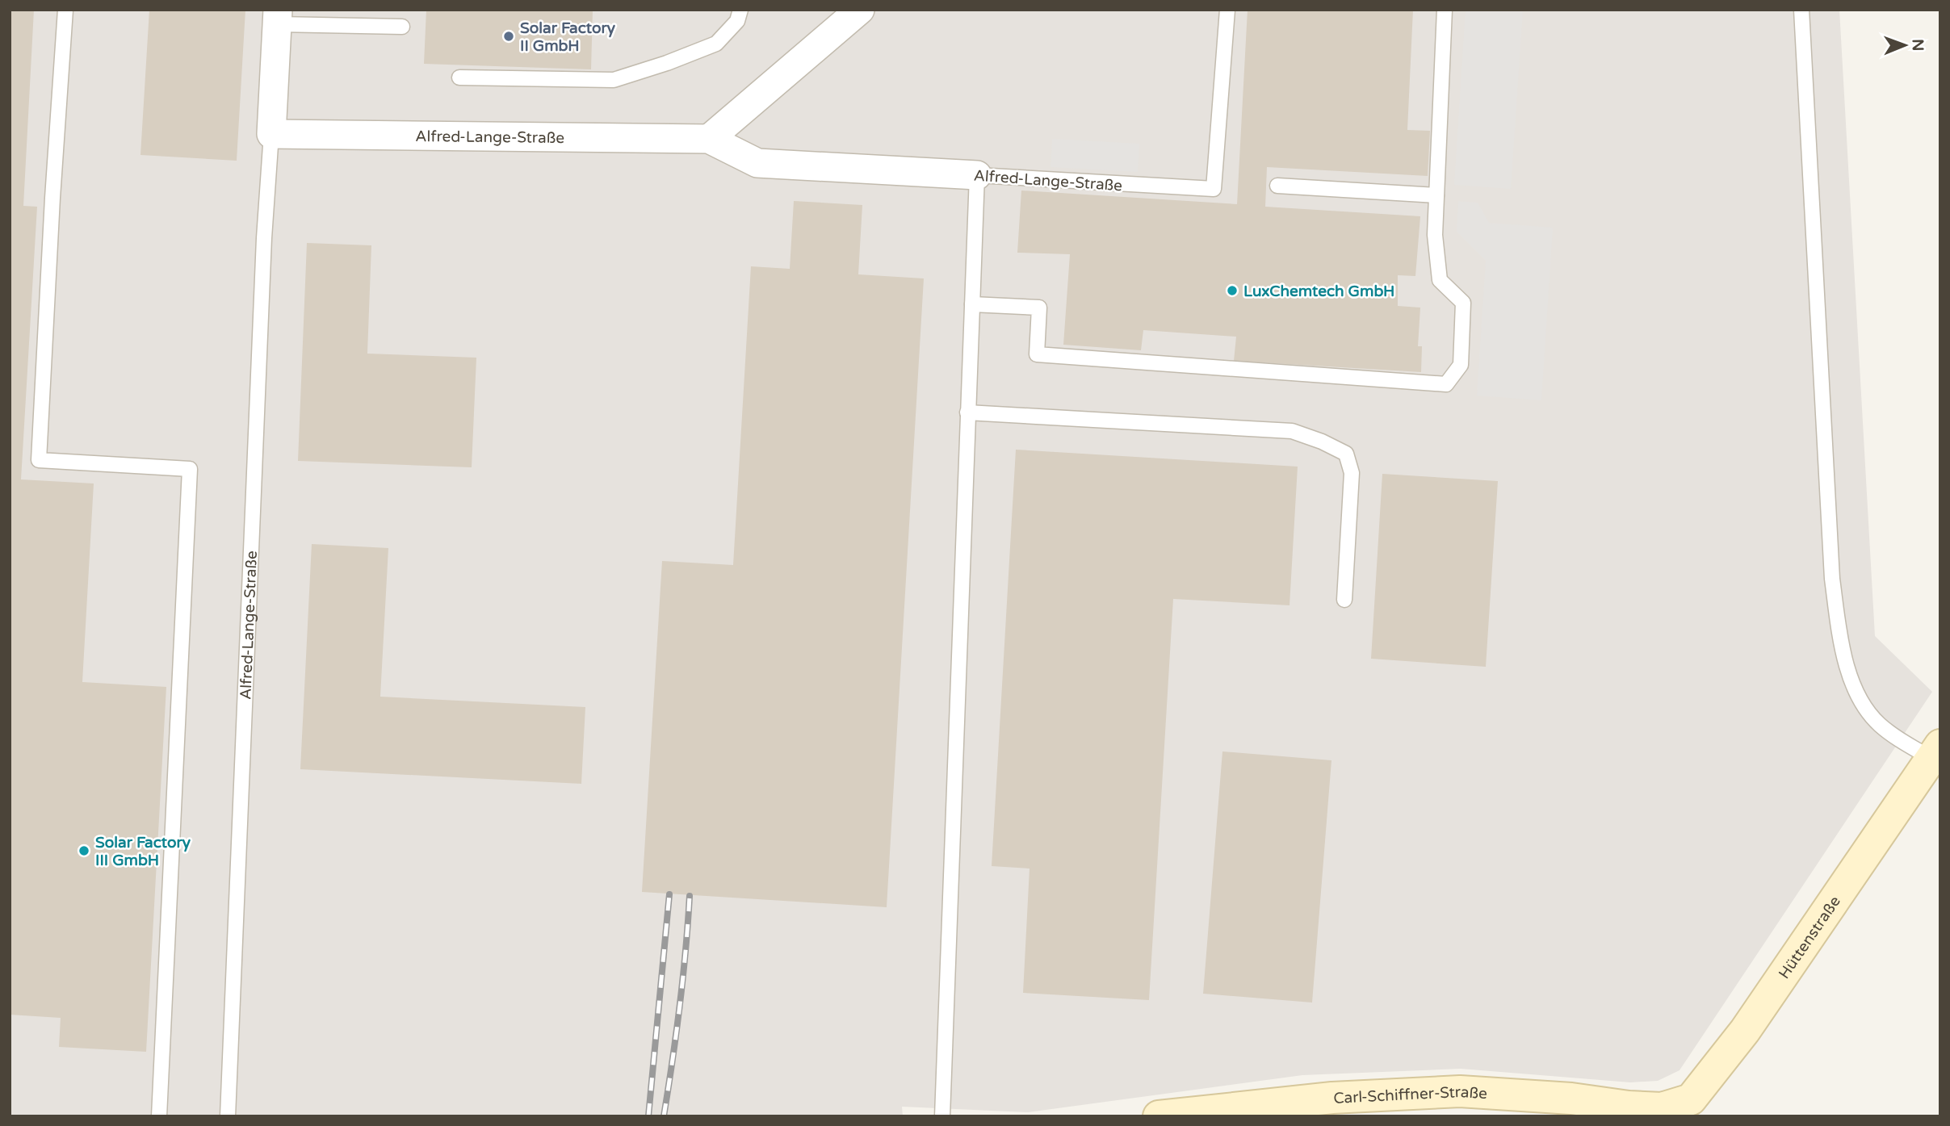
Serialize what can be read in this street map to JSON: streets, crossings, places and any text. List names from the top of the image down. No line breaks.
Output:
{"streets":{"main road":["Hüttenstraße","Carl-Schiffner-Straße"],"street":["Alfred-Lange-Straße"]},"crossings":[["Hüttenstraße","Carl-Schiffner-Straße"]],"places":["Solar Factory II GmbH","LuxChemtech GmbH","Solar Factory III GmbH"],"north":"right"}
